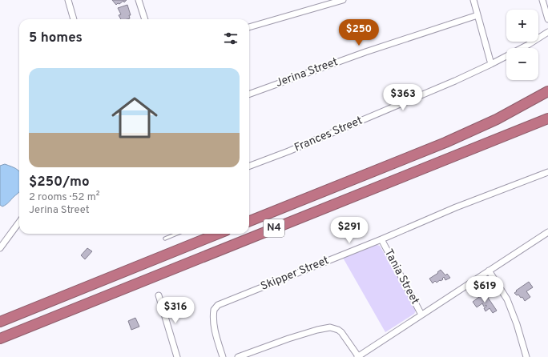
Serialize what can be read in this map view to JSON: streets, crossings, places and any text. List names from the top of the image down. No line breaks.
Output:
{"streets":{"highway":["N4"],"street":["Jerina Street","Frances Street","Skipper Street","Tania Street"]},"crossings":[["Skipper Street","Tania Street"]],"page":{"map_buttons":["+","−"],"price":["$250","$363","$291","$619","$316"],"heading":"5 homes","list":[{"name":"$250/mo","note":"2 rooms · 52 m² · Jerina Street"}]}}
